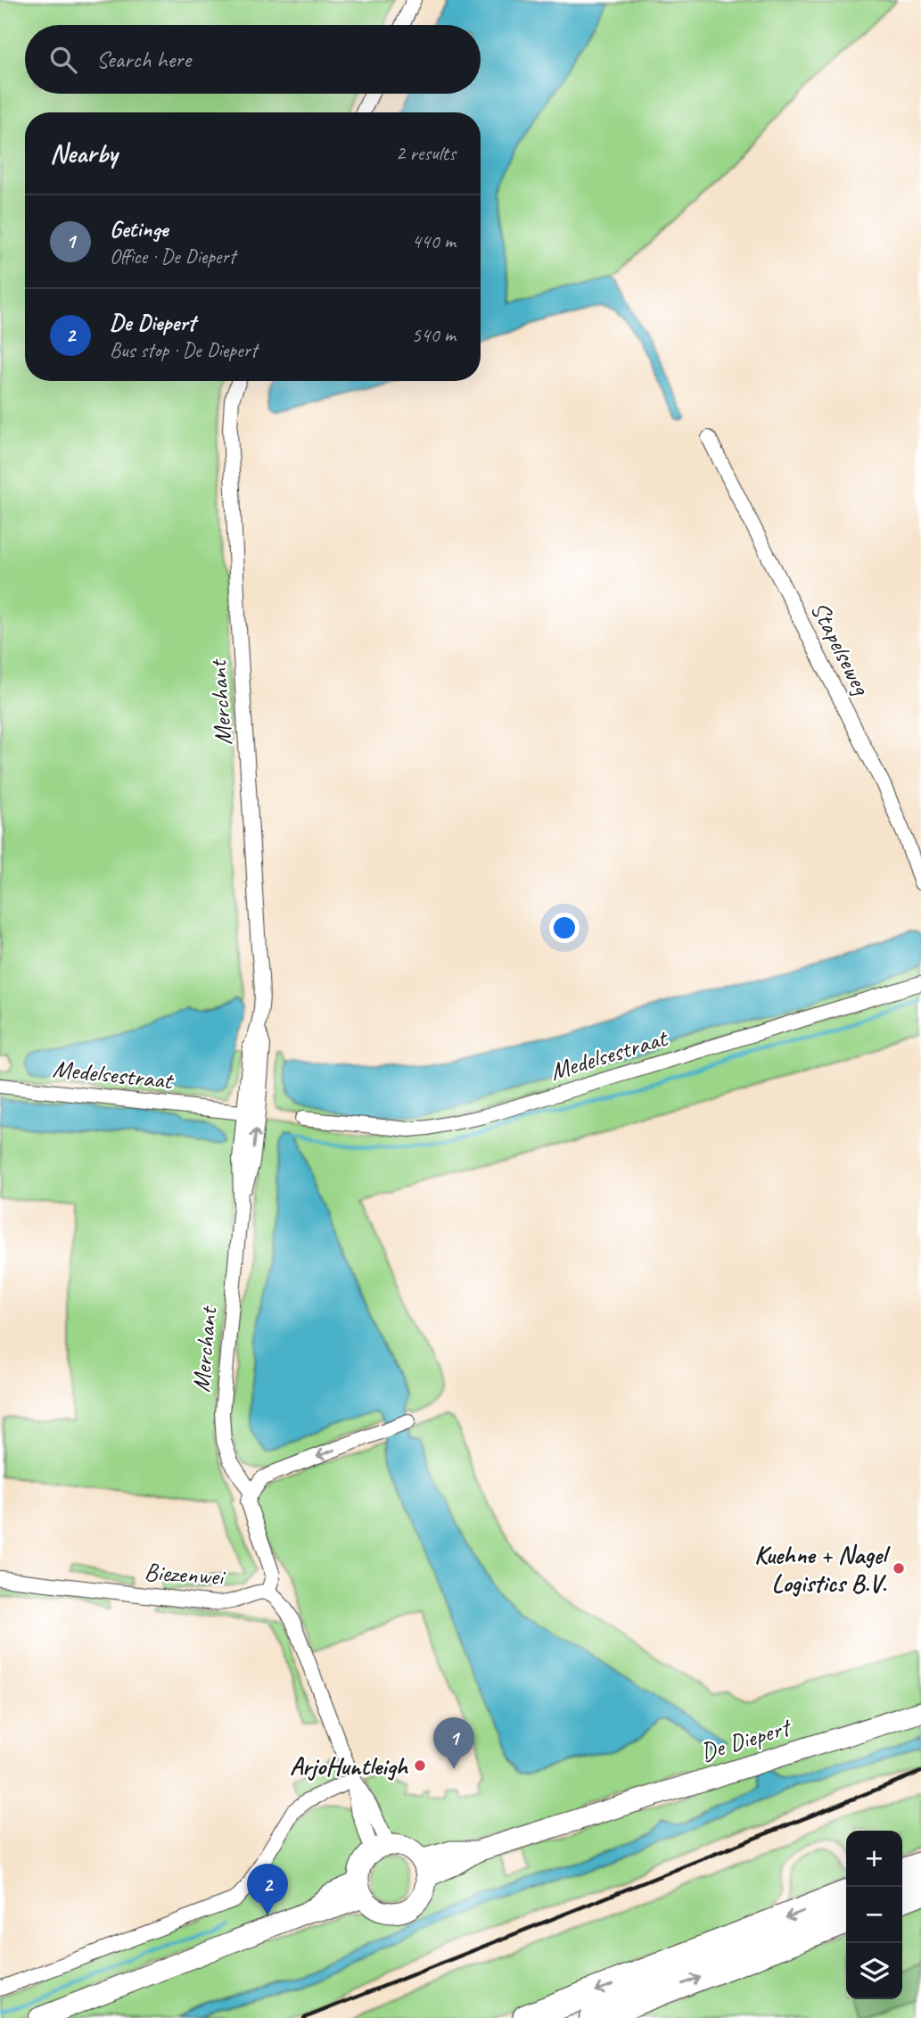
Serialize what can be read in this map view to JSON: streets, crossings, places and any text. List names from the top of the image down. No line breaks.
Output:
{"streets":{"main road":["De Diepert"],"street":["Stapelseweg","Merchant","Medelsestraat","Biezenwei"]},"crossings":[["Merchant","Medelsestraat"],["Merchant","Biezenwei"]],"places":["Kuehne + Nagel Logistics B.V.","ArjoHuntleigh"],"page":{"search":"Search here","heading":["Nearby","2 results"],"list":[{"mark":"1","name":"Getinge","note":"Office · De Diepert","value":"440 m"},{"mark":"2","name":"De Diepert","note":"Bus stop · De Diepert","value":"540 m"}],"pins":["1","2"],"map_buttons":["+","−"]}}
